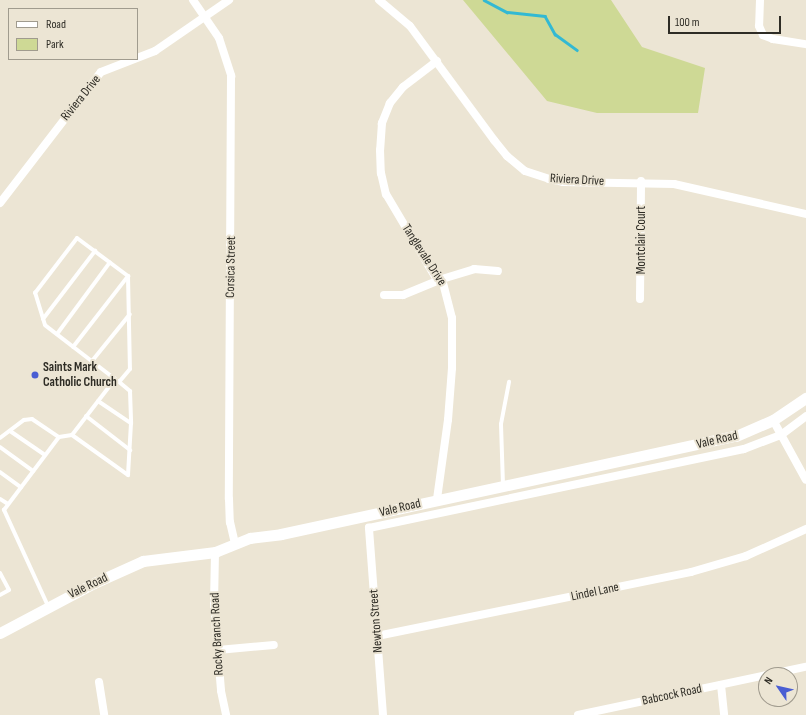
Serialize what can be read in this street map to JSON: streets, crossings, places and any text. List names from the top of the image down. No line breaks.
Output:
{"streets":{"main road":["Vale Road"],"street":["Riviera Drive","Montclair Court","Tanglevale Drive","Corsica Street","Lindel Lane","Newton Street","Rocky Branch Road","Babcock Road"]},"crossings":[["Riviera Drive","Montclair Court"],["Riviera Drive","Tanglevale Drive"],["Riviera Drive","Corsica Street"],["Tanglevale Drive","Vale Road"],["Corsica Street","Vale Road"],["Vale Road","Newton Street"],["Vale Road","Rocky Branch Road"],["Lindel Lane","Newton Street"]],"places":["Saints Mark Catholic Church"],"legend":["Road","Park"],"scale_bar":"100 m","north":"top left"}
